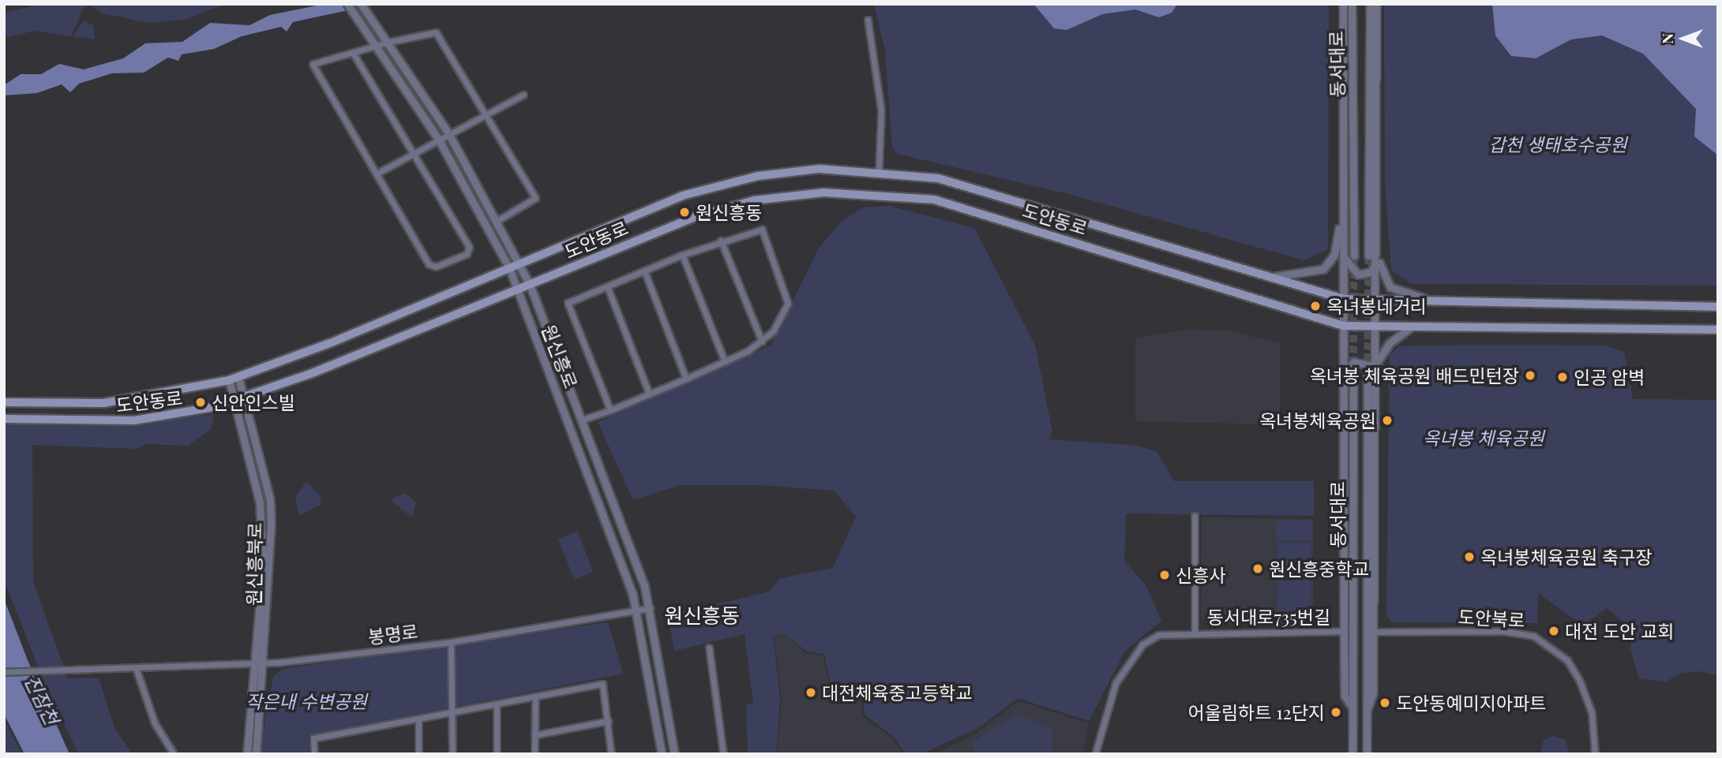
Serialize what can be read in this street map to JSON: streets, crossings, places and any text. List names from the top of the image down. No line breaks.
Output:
{"streets":{"main road":["도안동로"],"street":["동서대로","원신흥로","원신흥북로","동서대로735번길","도안북로","봉명로"]},"crossings":[["도안동로","원신흥로"],["도안동로","원신흥북로"],["원신흥로","봉명로"],["원신흥북로","봉명로"]],"districts":["원신흥동"],"water":["진잠천"],"parks":["갑천 생태호수공원","옥녀봉 체육공원","작은내 수변공원"],"places":["원신흥동","옥녀봉네거리","옥녀봉 체육공원 배드민턴장","인공 암벽","신안인스빌","옥녀봉체육공원","옥녀봉체육공원 축구장","원신흥중학교","신흥사","대전 도안 교회","대전체육중고등학교","도안동예미지아파트","어울림하트 12단지"],"north":"left"}
